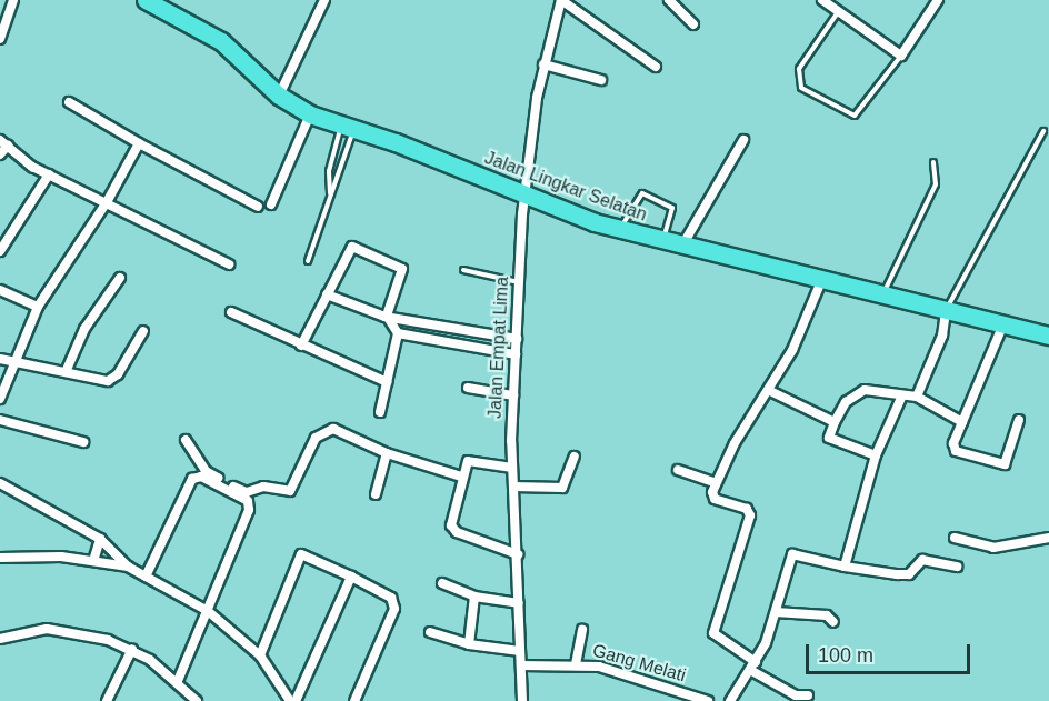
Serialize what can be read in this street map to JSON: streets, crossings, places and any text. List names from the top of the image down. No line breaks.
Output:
{"streets":{"highway":["Jalan Lingkar Selatan"],"street":["Jalan Empat Lima","Gang Melati"]},"crossings":[["Jalan Lingkar Selatan","Jalan Empat Lima"],["Jalan Empat Lima","Gang Melati"]],"scale_bar":"100 m"}
